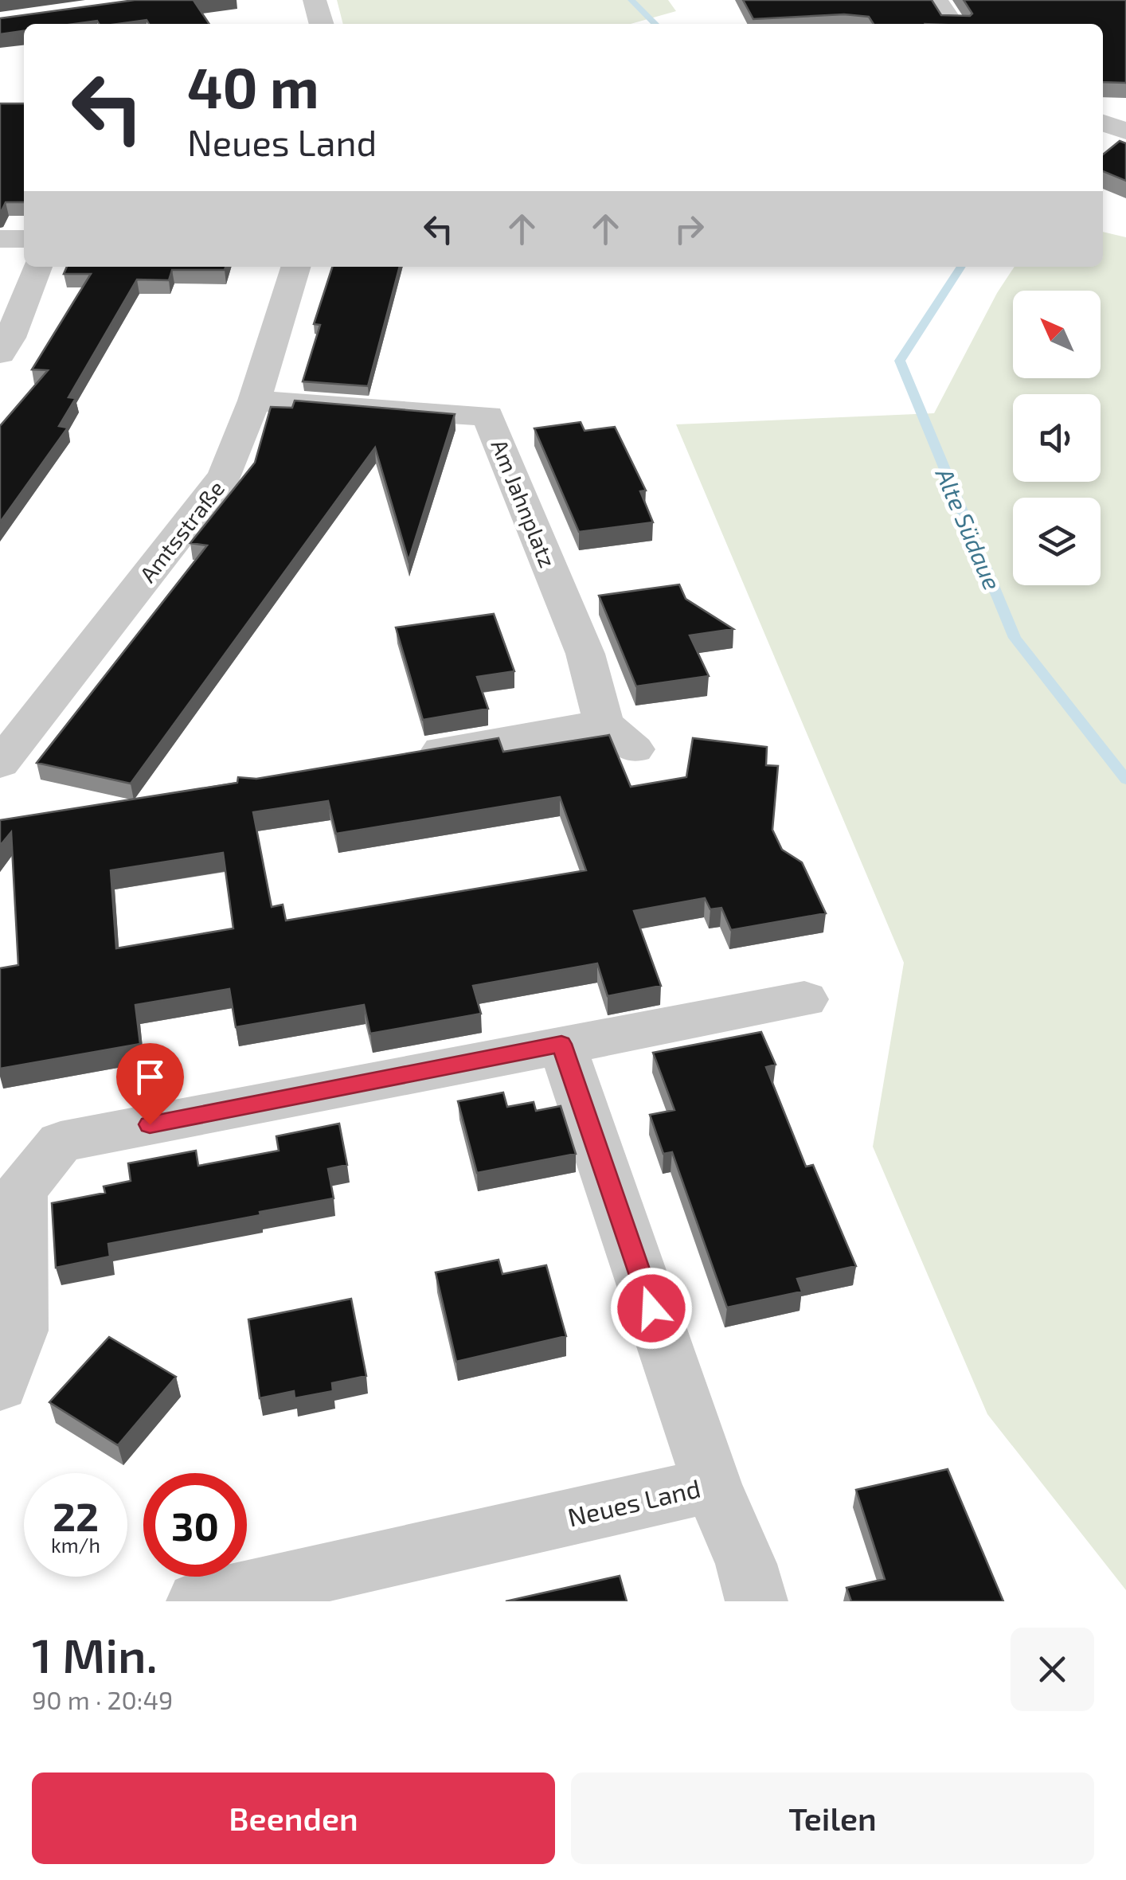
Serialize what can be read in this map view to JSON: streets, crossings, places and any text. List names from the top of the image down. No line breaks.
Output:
{"streets":{"street":["Am Jahnplatz","Amtsstraße","Neues Land"]},"crossings":[["Am Jahnplatz","Amtsstraße"]],"water":["Alte Südaue"],"north":"top left","page":{"turn":["40 m","Neues Land"],"speed":"22 km/h","limit":"30","heading":["1 Min.","90 m · 20:49"],"buttons":["Beenden","Teilen"]}}
